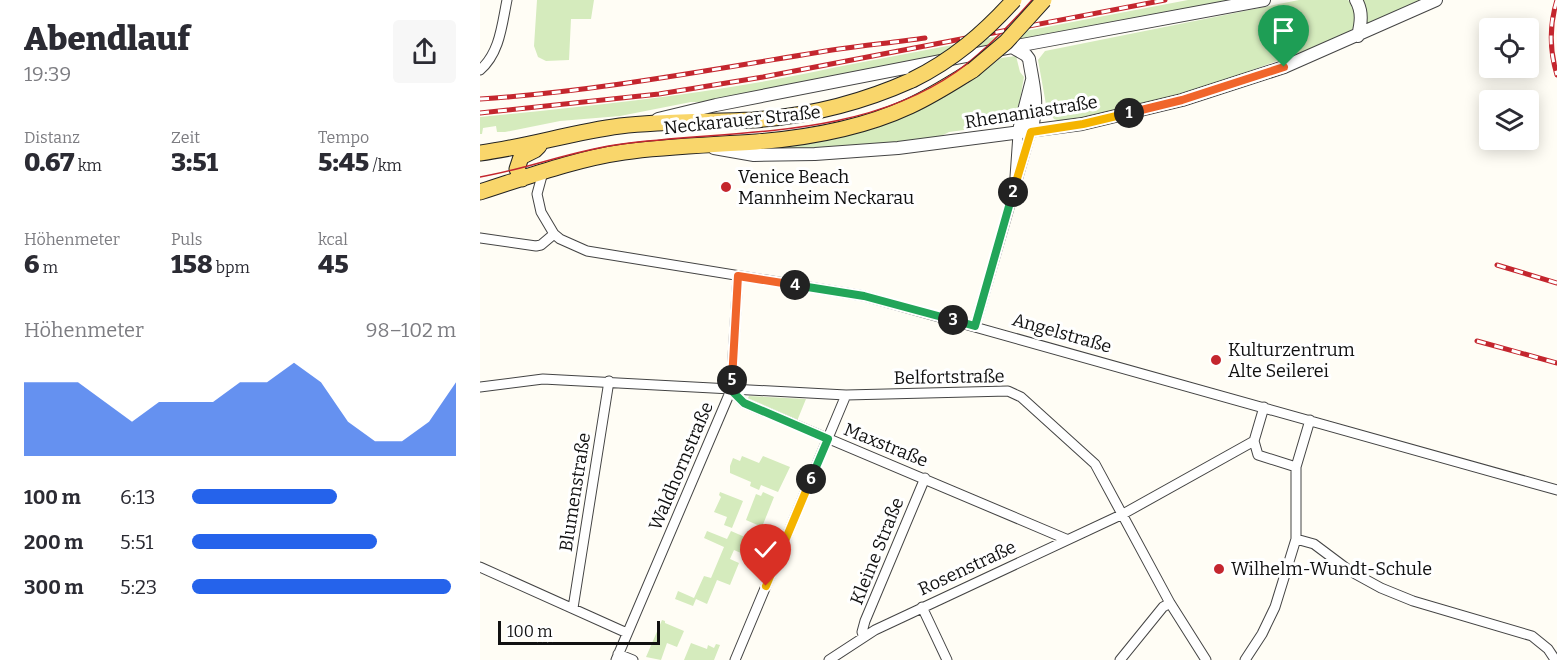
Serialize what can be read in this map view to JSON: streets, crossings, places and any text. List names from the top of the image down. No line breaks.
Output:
{"streets":{"main road":["Neckarauer Straße"],"street":["Rhenaniastraße","Angelstraße","Belfortstraße","Maxstraße","Waldhornstraße","Blumenstraße","Kleine Straße","Rosenstraße"]},"crossings":[["Rhenaniastraße","Neckarauer Straße"],["Angelstraße","Waldhornstraße"],["Belfortstraße","Maxstraße"],["Belfortstraße","Waldhornstraße"],["Belfortstraße","Rosenstraße"],["Maxstraße","Waldhornstraße"],["Maxstraße","Kleine Straße"],["Maxstraße","Rosenstraße"],["Kleine Straße","Rosenstraße"]],"places":["Venice Beach Mannheim Neckarau","Kulturzentrum Alte Seilerei","Wilhelm-Wundt-Schule"],"scale_bar":"100 m","page":{"heading":["Abendlauf","19:39"],"pins":["1","2","4","3","5","6"],"stats":[["Distanz","0.67 km"],["Zeit","3:51"],["Tempo","5:45 /km"],["Höhenmeter","6 m"],["Puls","158 bpm"],["kcal","45"]],"chart":["Höhenmeter","98–102 m"],"list":[{"name":"100 m","note":"6:13"},{"name":"200 m","note":"5:51"},{"name":"300 m","note":"5:23"}],"scale":"100 m"}}
